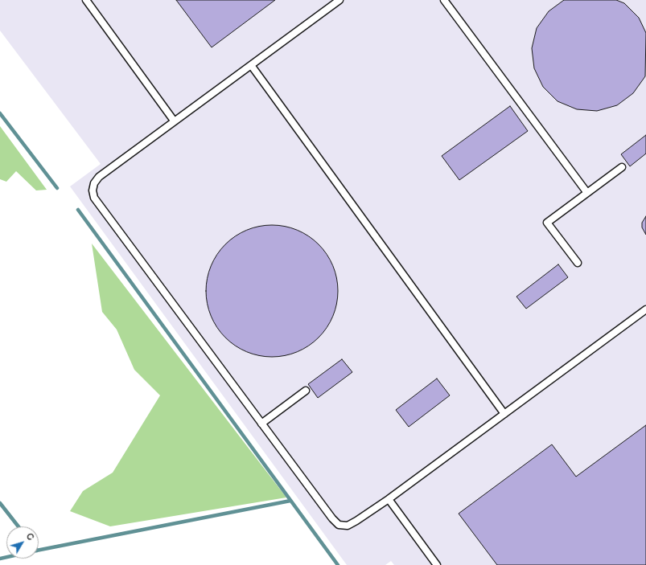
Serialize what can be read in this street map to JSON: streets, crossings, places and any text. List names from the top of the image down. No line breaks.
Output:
{"north":"top right"}
